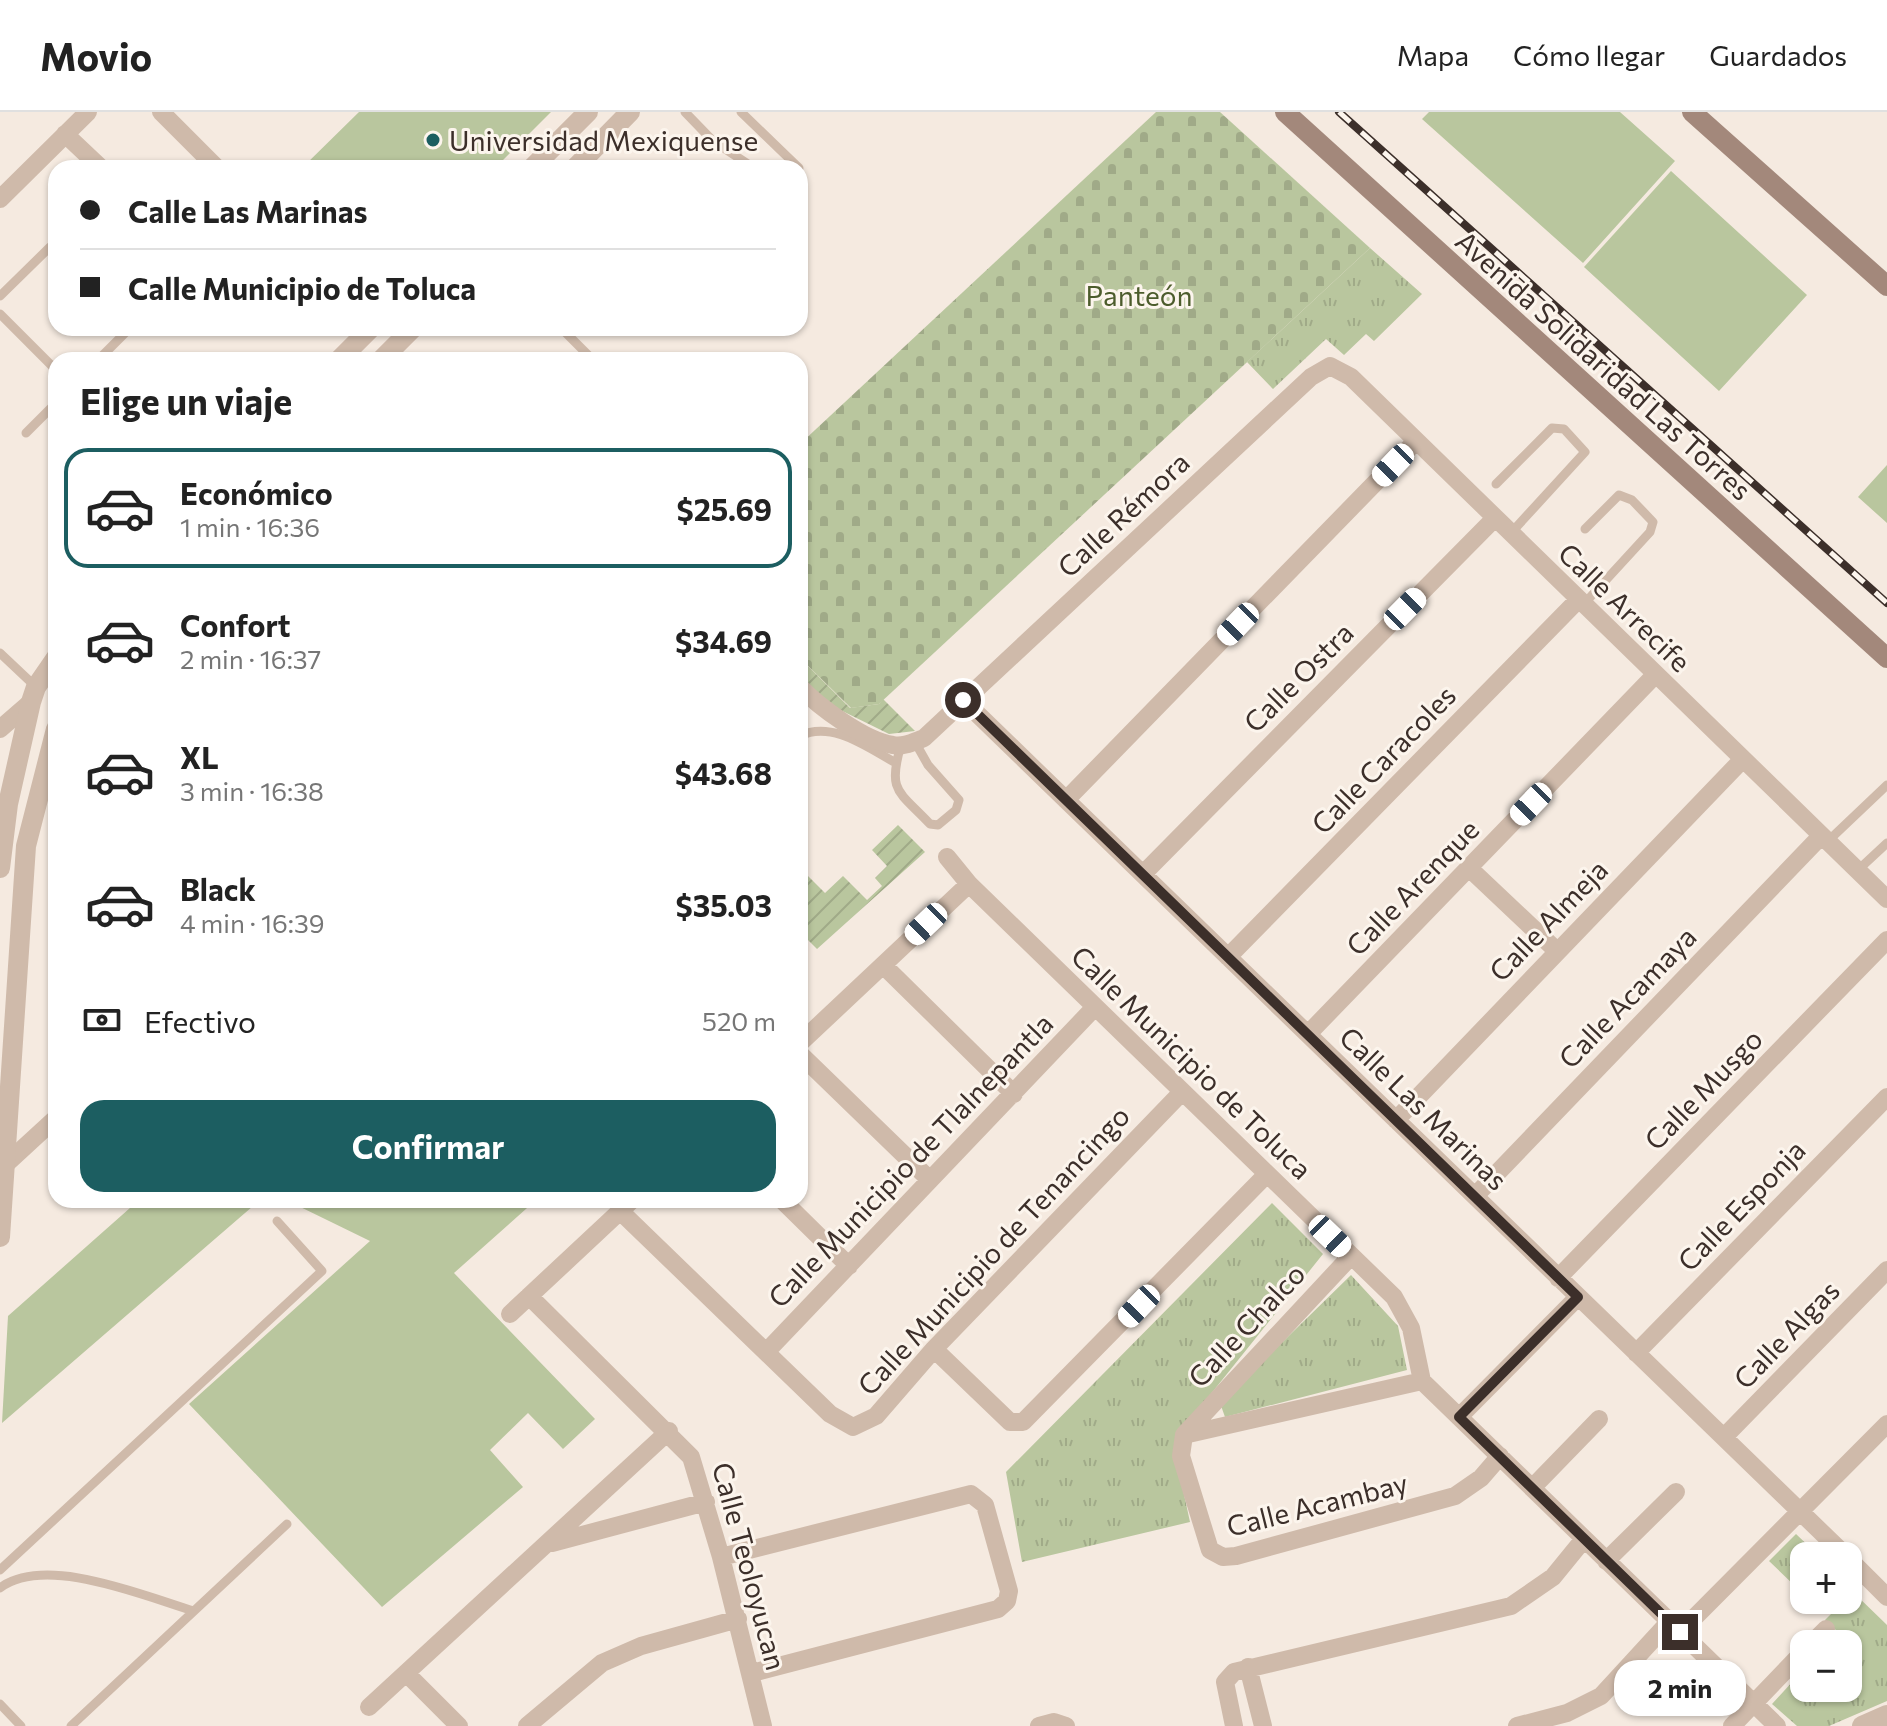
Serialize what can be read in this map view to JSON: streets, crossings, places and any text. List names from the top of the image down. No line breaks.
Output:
{"streets":{"main road":["Avenida Solidaridad Las Torres"],"street":["Calle Rémora","Calle Arrecife","Calle Ostra","Calle Caracoles","Calle Arenque","Calle Almeja","Calle Acamaya","Calle Municipio de Toluca","Calle Musgo","Calle Las Marinas","Calle Municipio de Tlalnepantla","Calle Esponja","Calle Municipio de Tenancingo","Calle Chalco","Calle Algas","Calle Acambay","Calle Teoloyucan"]},"crossings":[["Calle Rémora","Calle Arrecife"],["Calle Rémora","Calle Las Marinas"],["Calle Arrecife","Calle Ostra"],["Calle Arrecife","Calle Caracoles"],["Calle Arrecife","Calle Arenque"],["Calle Arrecife","Calle Almeja"],["Calle Arrecife","Calle Acamaya"],["Calle Ostra","Calle Las Marinas"],["Calle Caracoles","Calle Las Marinas"],["Calle Arenque","Calle Las Marinas"],["Calle Almeja","Calle Las Marinas"],["Calle Acamaya","Calle Las Marinas"],["Calle Municipio de Toluca","Calle Municipio de Tlalnepantla"],["Calle Municipio de Toluca","Calle Municipio de Tenancingo"],["Calle Municipio de Toluca","Calle Chalco"],["Calle Musgo","Calle Las Marinas"],["Calle Las Marinas","Calle Esponja"],["Calle Las Marinas","Calle Algas"],["Calle Municipio de Tlalnepantla","Calle Municipio de Tenancingo"],["Calle Chalco","Calle Acambay"]],"parks":["Panteón"],"places":["Universidad Mexiquense"],"page":{"header":"Movio","nav":["Mapa","Cómo llegar","Guardados"],"banner":["Calle Las Marinas","Calle Municipio de Toluca"],"heading":"Elige un viaje","list":[{"name":"Económico","note":"1 min · 16:36","value":"$25.69"},{"name":"Confort","note":"2 min · 16:37","value":"$34.69"},{"name":"XL","note":"3 min · 16:38","value":"$43.68"},{"name":"Black","note":"4 min · 16:39","value":"$35.03"}],"pay":["Efectivo","520 m"],"buttons":"Confirmar","map_buttons":["+","−"],"bubble":"2 min"}}
